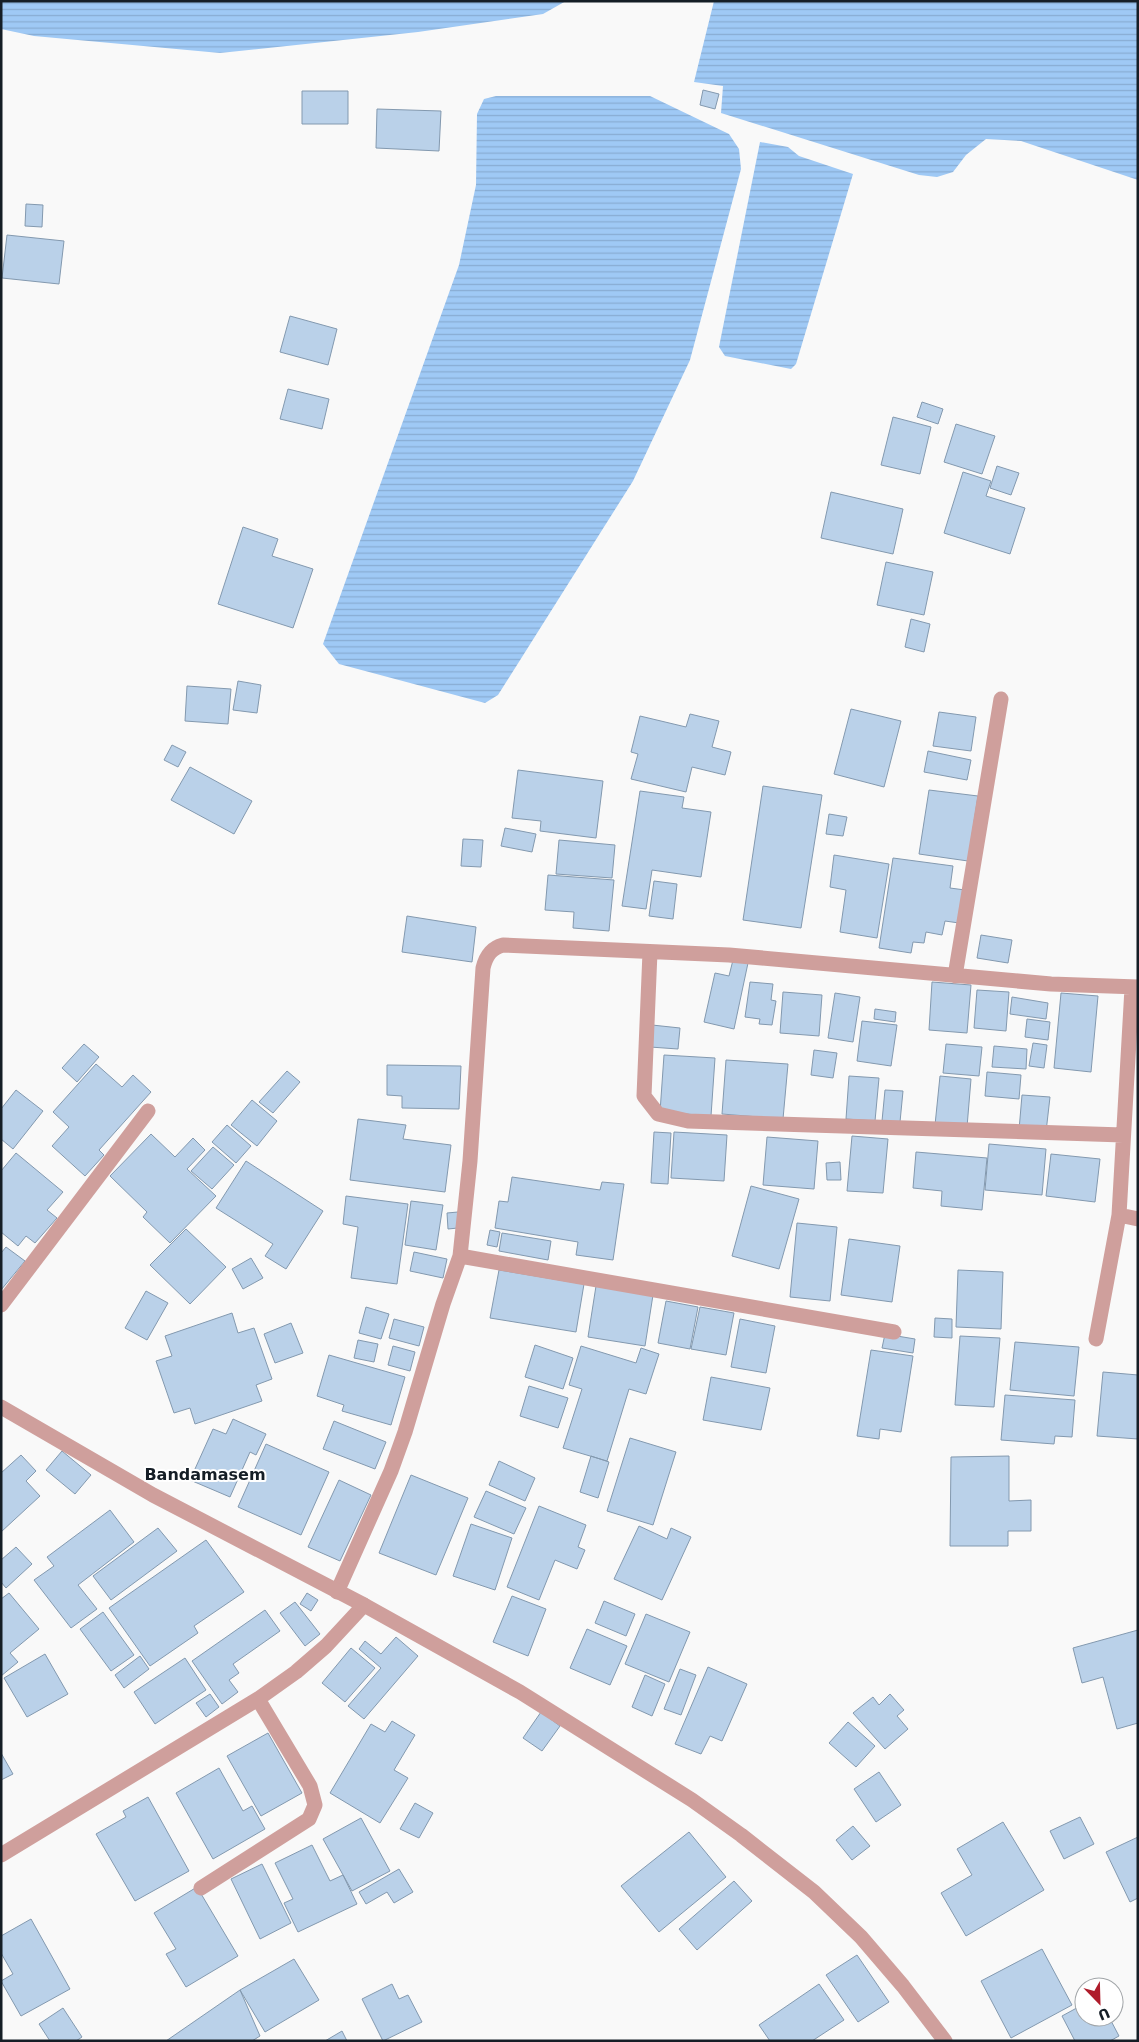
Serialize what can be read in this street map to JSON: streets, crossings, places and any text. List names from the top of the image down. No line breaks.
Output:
{"districts":["Bandamasem"],"north":"bottom right"}
